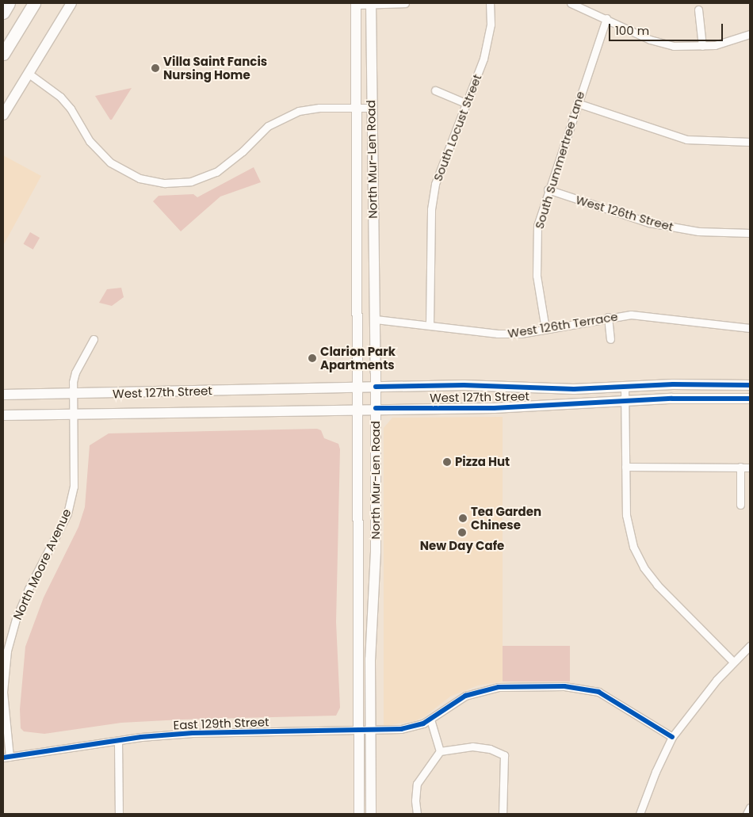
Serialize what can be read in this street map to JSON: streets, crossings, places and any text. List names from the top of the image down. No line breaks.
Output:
{"streets":{"main road":["North Mur-Len Road","West 127th Street"],"street":["South Locust Street","South Summertree Lane","West 126th Street","West 126th Terrace","North Moore Avenue","East 129th Street"]},"crossings":[["South Locust Street","West 126th Terrace"],["North Mur-Len Road","West 126th Terrace"],["North Mur-Len Road","West 127th Street"],["North Mur-Len Road","East 129th Street"],["South Summertree Lane","West 126th Street"],["South Summertree Lane","West 126th Terrace"],["West 127th Street","North Moore Avenue"],["North Moore Avenue","East 129th Street"]],"places":["Villa Saint Fancis Nursing Home","Clarion Park Apartments","Pizza Hut","Tea Garden Chinese","New Day Cafe"],"scale_bar":"100 m"}
